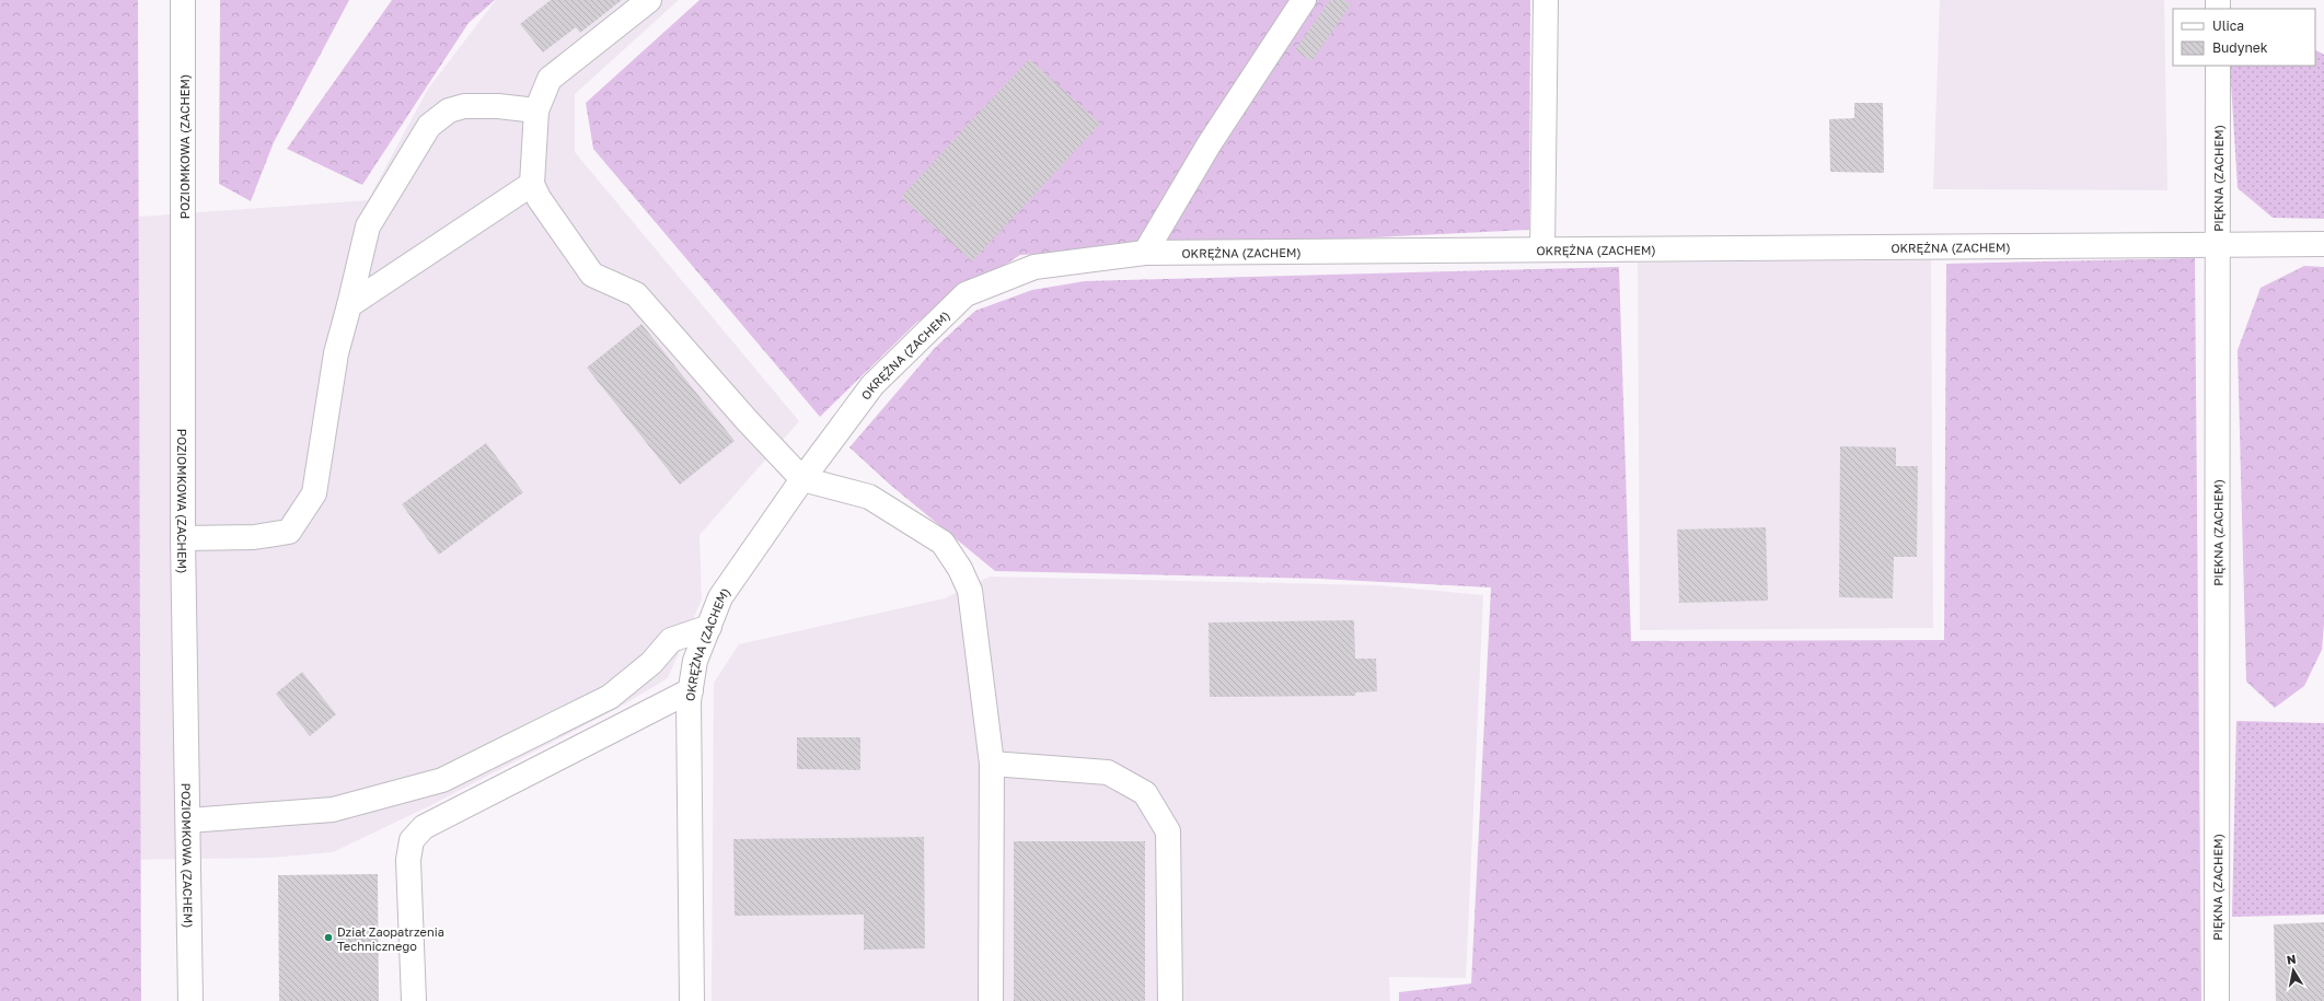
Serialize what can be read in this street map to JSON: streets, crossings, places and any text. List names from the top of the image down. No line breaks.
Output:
{"streets":{"lane":["POZIOMKOWA (ZACHEM)","PIĘKNA (ZACHEM)","OKRĘŻNA (ZACHEM)"]},"crossings":[["PIĘKNA (ZACHEM)","OKRĘŻNA (ZACHEM)"]],"places":["Dział Zaopatrzenia Technicznego"],"legend":["Ulica","Budynek"],"north":"top"}
